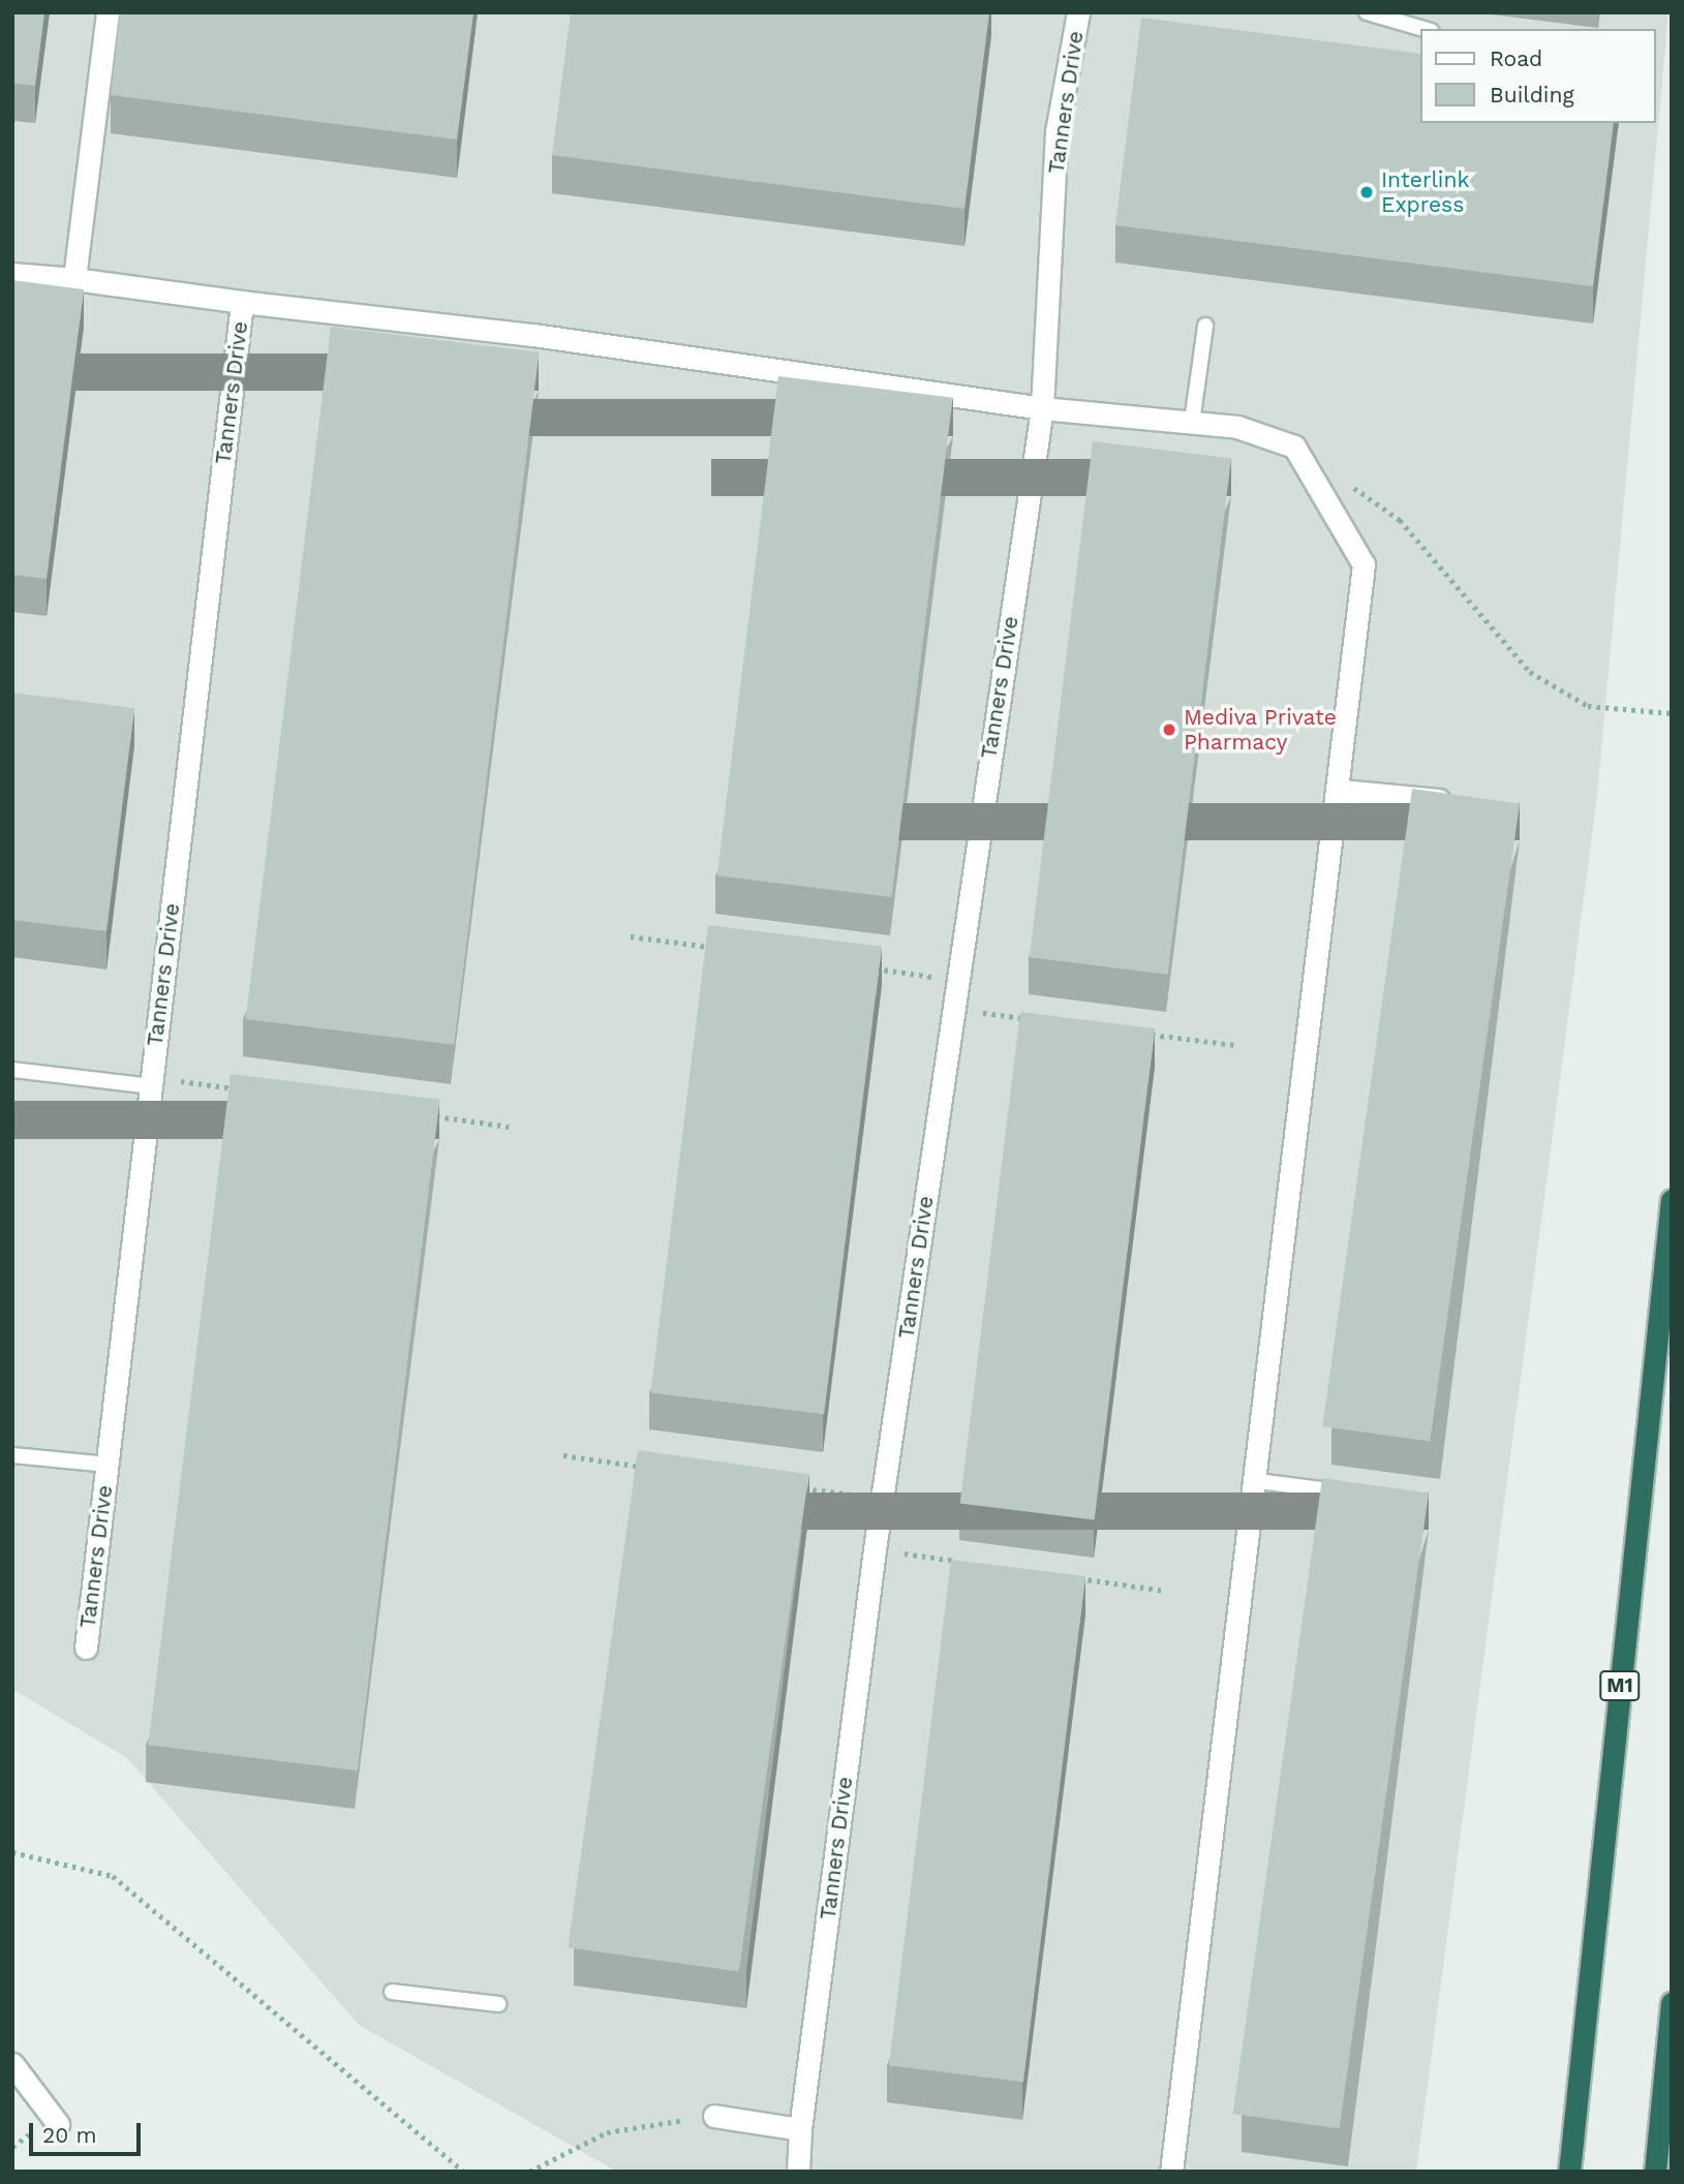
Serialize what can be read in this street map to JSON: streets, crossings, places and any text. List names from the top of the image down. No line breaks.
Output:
{"streets":{"highway":["M1"],"street":["Tanners Drive"]},"places":["Interlink Express","Mediva Private Pharmacy"],"legend":["Road","Building"],"scale_bar":"20 m"}
